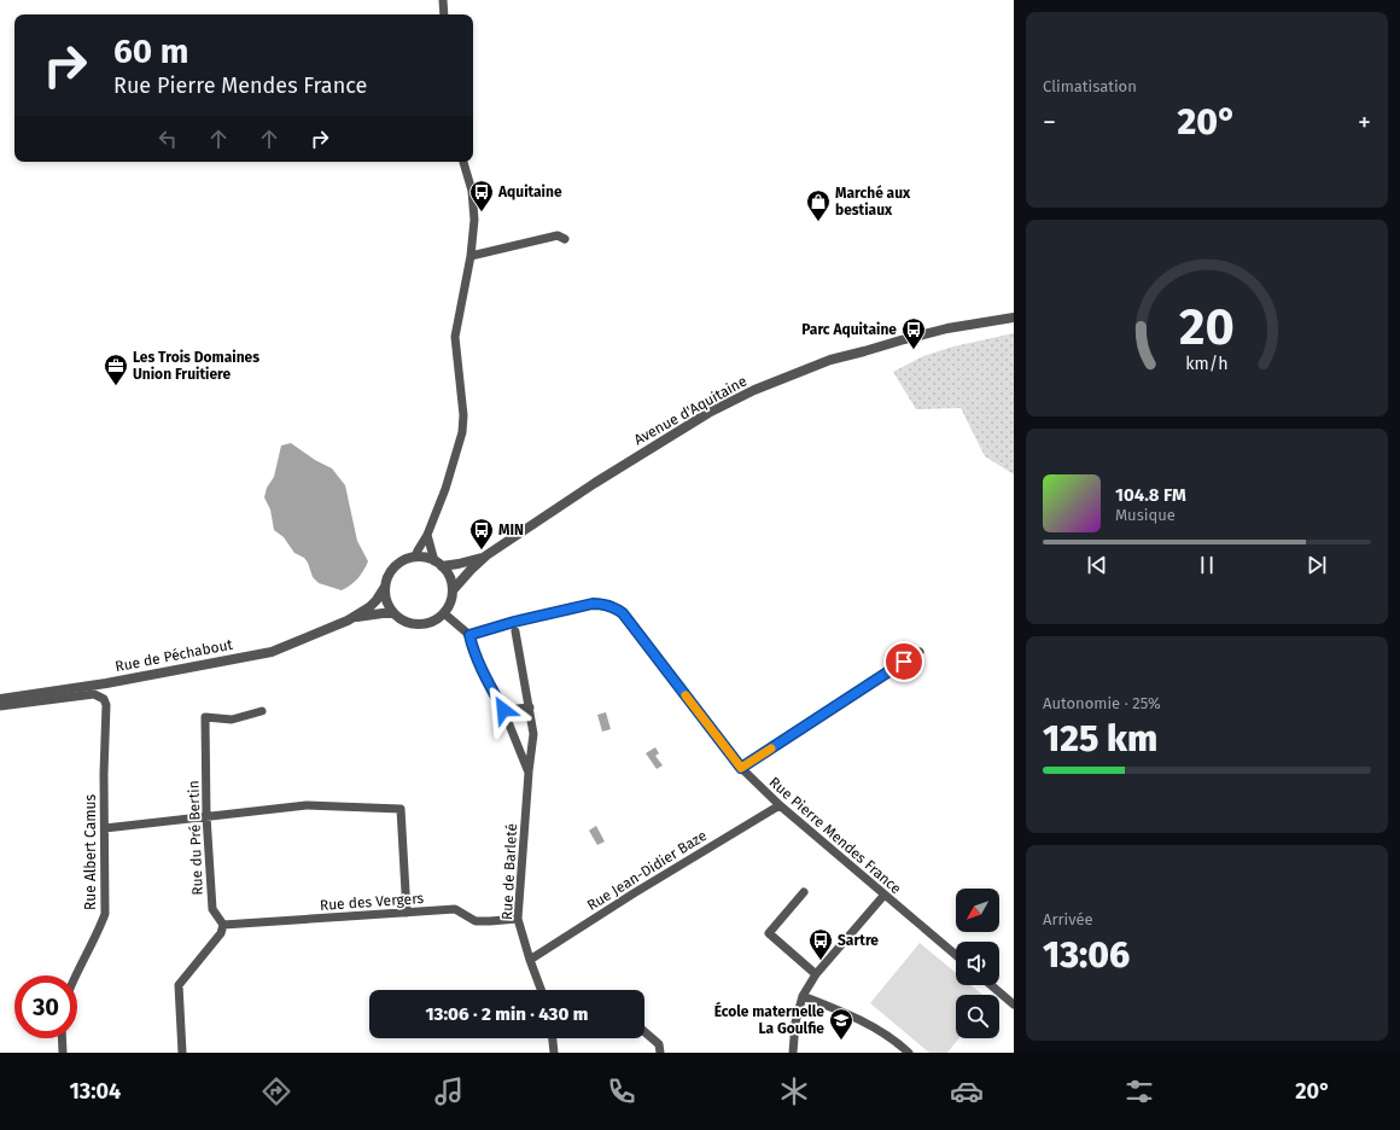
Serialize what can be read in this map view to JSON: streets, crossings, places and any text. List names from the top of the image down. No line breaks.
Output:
{"streets":{"street":["Avenue d'Aquitaine","Rue de Péchabout","Rue Pierre Mendes France","Rue du Pré Bertin","Rue Albert Camus","Rue Jean-Didier Baze","Rue de Barleté","Rue des Vergers"]},"crossings":[["Avenue d'Aquitaine","Rue de Péchabout"],["Rue Pierre Mendes France","Rue Jean-Didier Baze"],["Rue Pierre Mendes France","Rue de Barleté"],["Rue du Pré Bertin","Rue des Vergers"],["Rue Jean-Didier Baze","Rue de Barleté"],["Rue de Barleté","Rue des Vergers"]],"places":{"bus stop":["Aquitaine","Parc Aquitaine","MIN","Sartre"],"shop":["Marché aux bestiaux"],"office":["Les Trois Domaines Union Fruitiere"],"school or university":["École maternelle La Goulfie"]},"north":"bottom left","page":{"tile":["Climatisation",["Autonomie · 25%","125 km"],["Arrivée","13:06"]],"turn":["60 m","Rue Pierre Mendes France"],"heat":["−","20°","+"],"song":["104.8 FM","Musique"],"limit":"30","trip":"13:06 · 2 min · 430 m","tabs":["13:04","20°"],"gauge":["20","km/h"]}}
